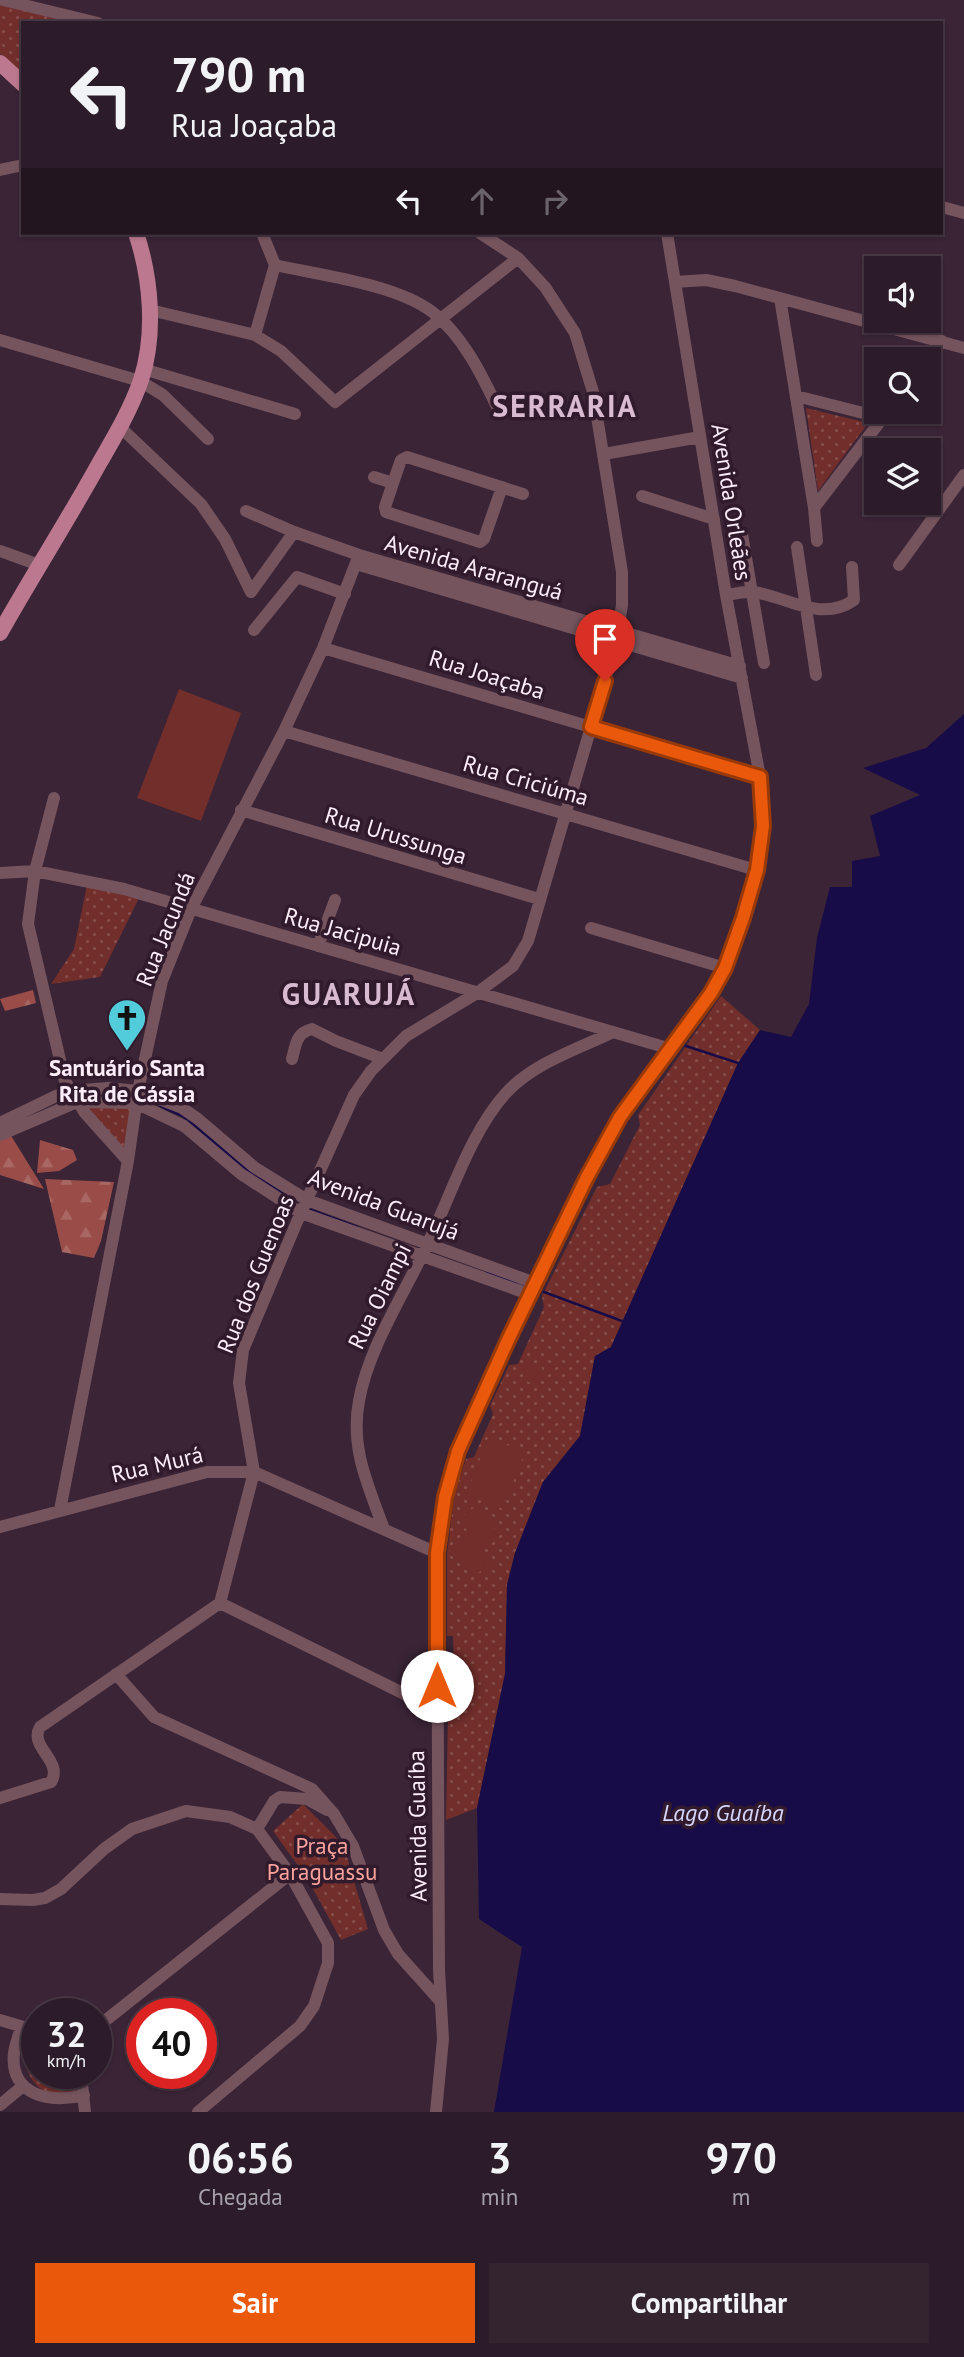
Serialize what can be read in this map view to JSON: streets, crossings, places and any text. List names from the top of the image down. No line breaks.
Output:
{"streets":{"street":["Avenida Orleães","Avenida Araranguá","Rua Joaçaba","Rua Criciúma","Rua Urussunga","Rua Jacundá","Rua Jacipuia","Avenida Guarujá","Rua dos Guenoas","Rua Oiampi","Rua Murá","Avenida Guaíba"]},"crossings":[["Avenida Orleães","Avenida Araranguá"],["Avenida Orleães","Rua Joaçaba"],["Avenida Orleães","Avenida Guaíba"],["Avenida Araranguá","Rua Jacundá"],["Avenida Araranguá","Rua dos Guenoas"],["Rua Joaçaba","Rua Jacundá"],["Rua Joaçaba","Rua dos Guenoas"],["Rua Joaçaba","Avenida Guaíba"],["Rua Criciúma","Rua Jacundá"],["Rua Criciúma","Rua dos Guenoas"],["Rua Criciúma","Avenida Guaíba"],["Rua Urussunga","Rua Jacundá"],["Rua Urussunga","Rua dos Guenoas"],["Rua Jacundá","Rua Jacipuia"],["Rua Jacundá","Avenida Guarujá"],["Rua Jacundá","Rua Murá"],["Rua Jacipuia","Rua dos Guenoas"],["Rua Jacipuia","Rua Oiampi"],["Rua Jacipuia","Avenida Guaíba"],["Avenida Guarujá","Rua dos Guenoas"],["Avenida Guarujá","Rua Oiampi"],["Avenida Guarujá","Avenida Guaíba"],["Rua dos Guenoas","Rua Murá"],["Rua Oiampi","Rua Murá"],["Rua Murá","Avenida Guaíba"]],"districts":["SERRARIA","GUARUJÁ"],"water":["Lago Guaíba"],"parks":["Praça Paraguassu"],"places":{"church":["Santuário Santa Rita de Cássia"]},"page":{"turn":["790 m","Rua Joaçaba"],"speed":"32 km/h","limit":"40","eta":["06:56","Chegada","3","min","970","m"],"buttons":["Sair","Compartilhar"]}}
